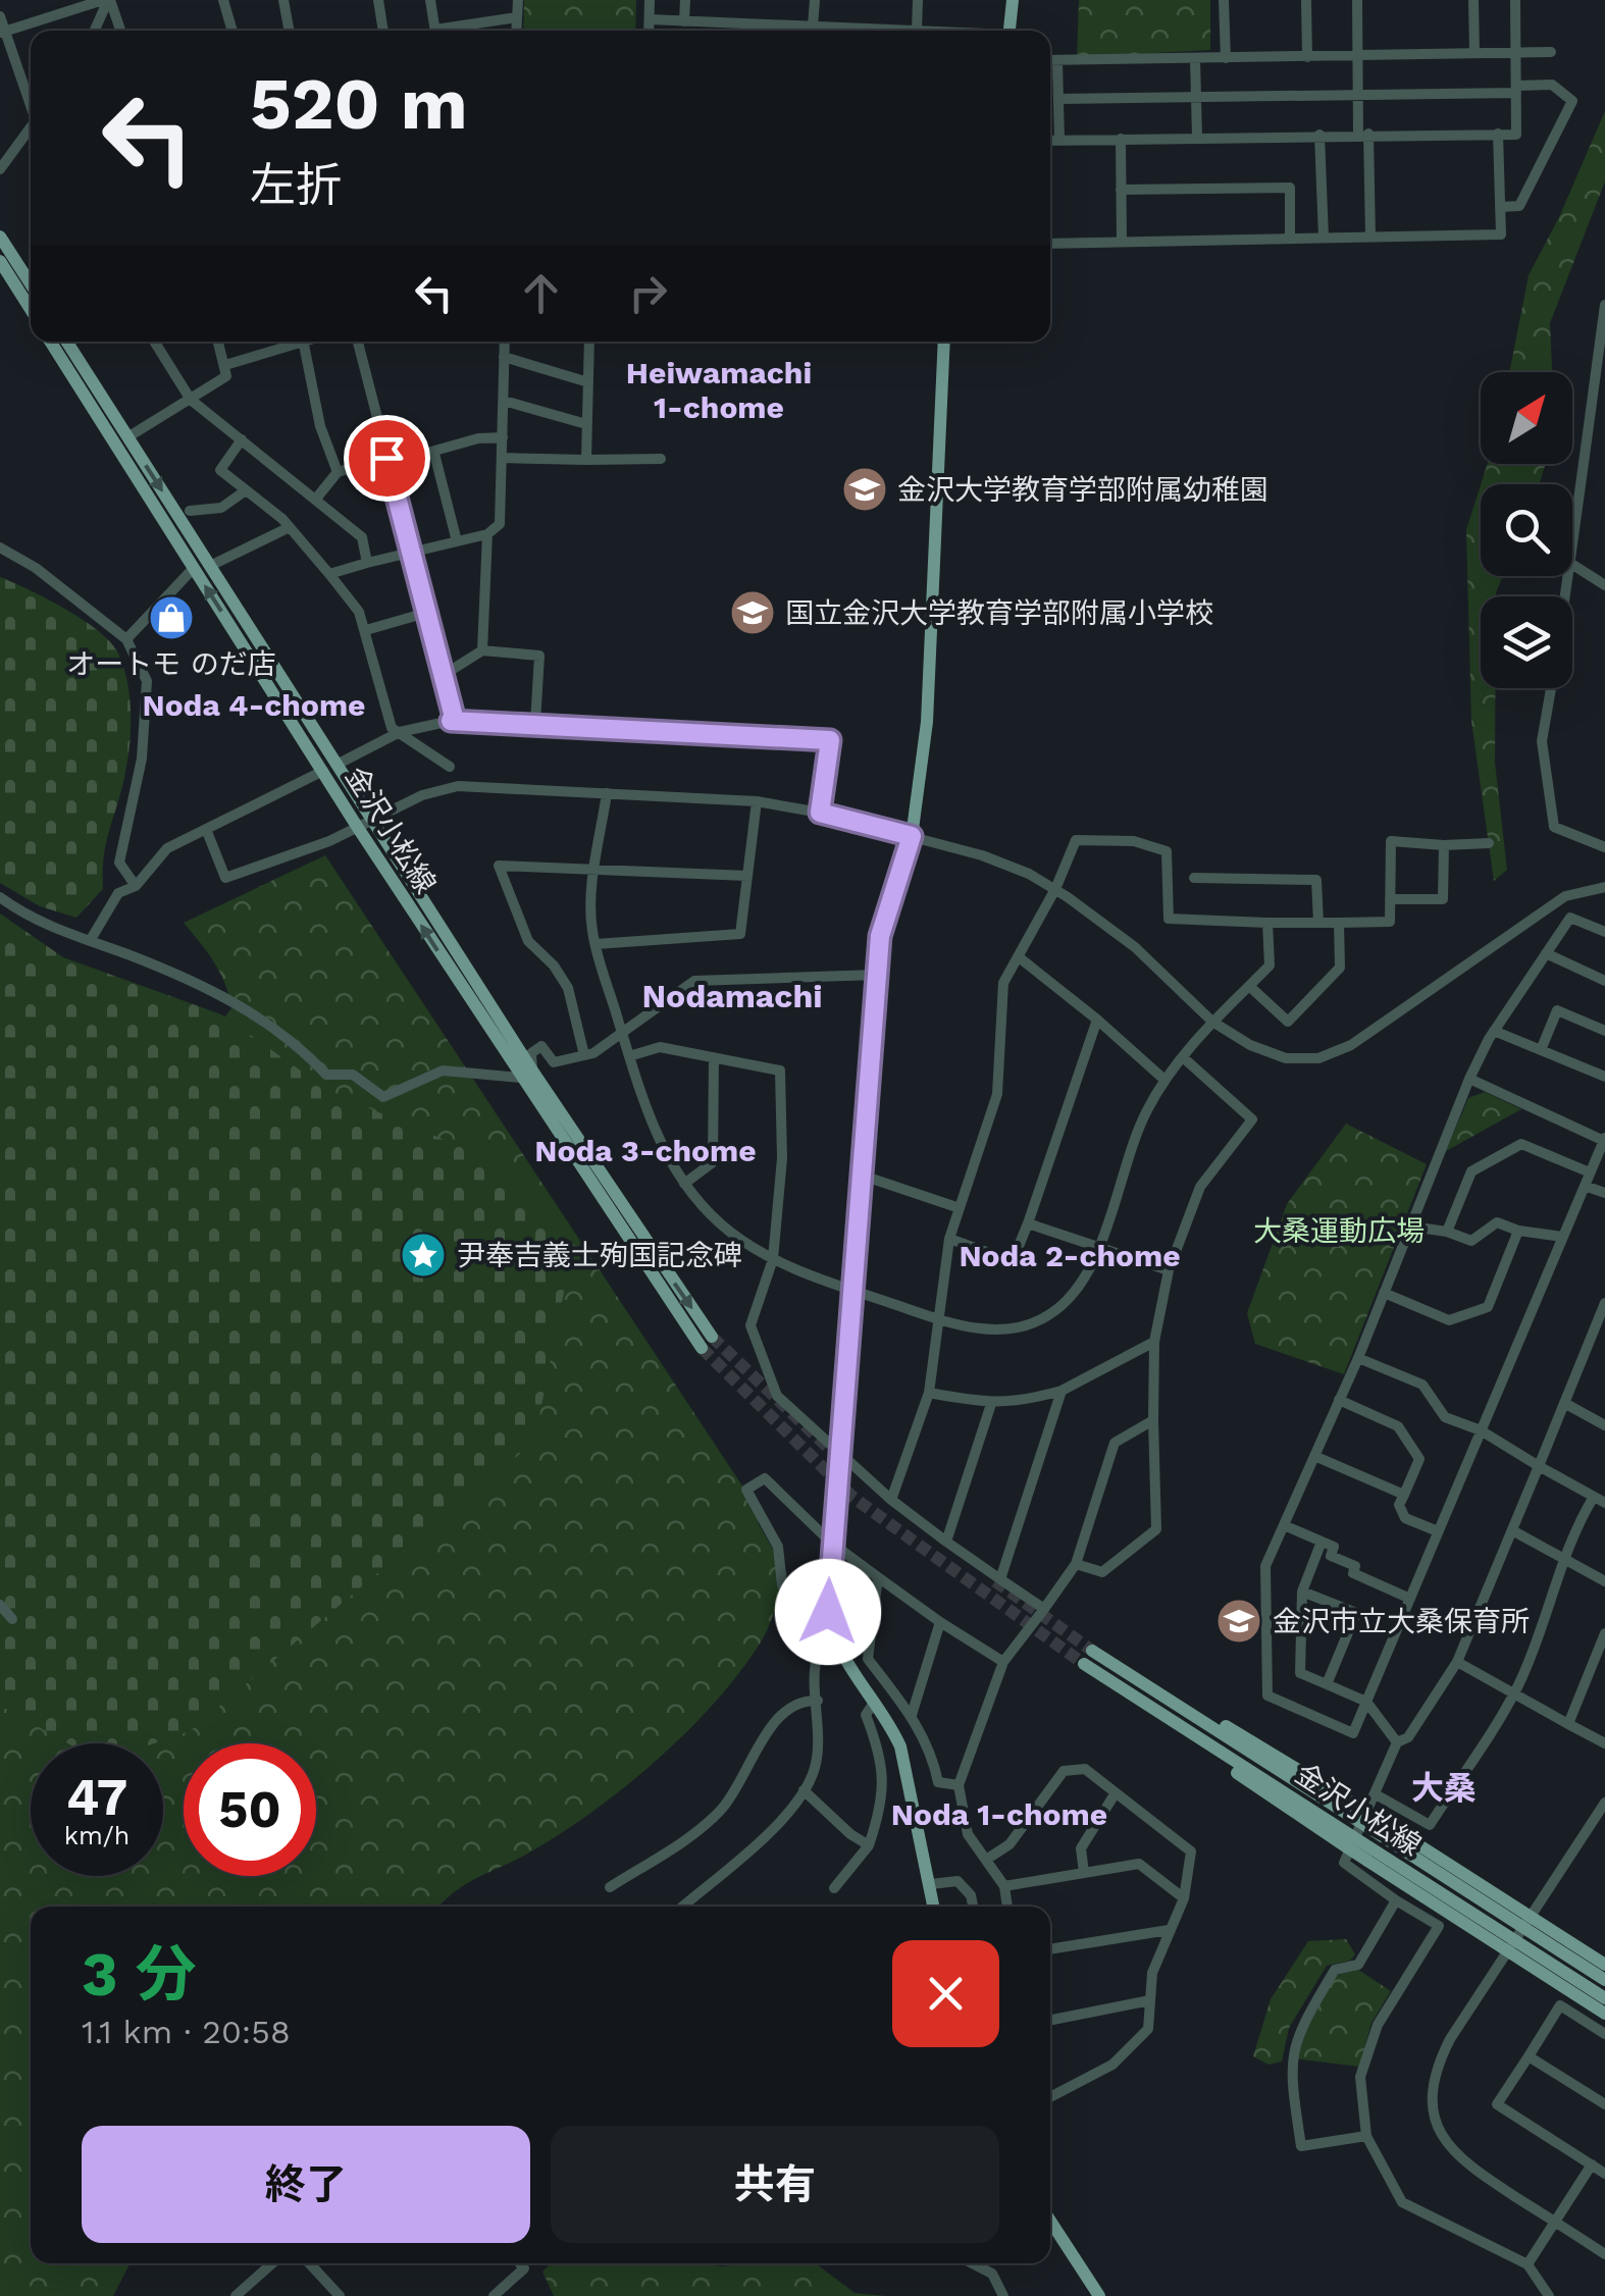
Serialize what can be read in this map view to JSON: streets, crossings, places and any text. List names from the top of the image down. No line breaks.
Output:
{"streets":{"main road":["金沢小松線"]},"districts":["Heiwamachi 1-chome","Noda 4-chome","Nodamachi","Noda 3-chome","Noda 2-chome","大桑","Noda 1-chome"],"parks":["大桑運動広場"],"places":{"school or university":["金沢大学教育学部附属幼稚園","国立金沢大学教育学部附属小学校","金沢市立大桑保育所"],"shop":["オートモ のだ店"],"place":["尹奉吉義士殉国記念碑"]},"north":"top right","page":{"turn":["520 m","左折"],"speed":"47 km/h","limit":"50","heading":["3 分","1.1 km · 20:58"],"buttons":["終了","共有"]}}
